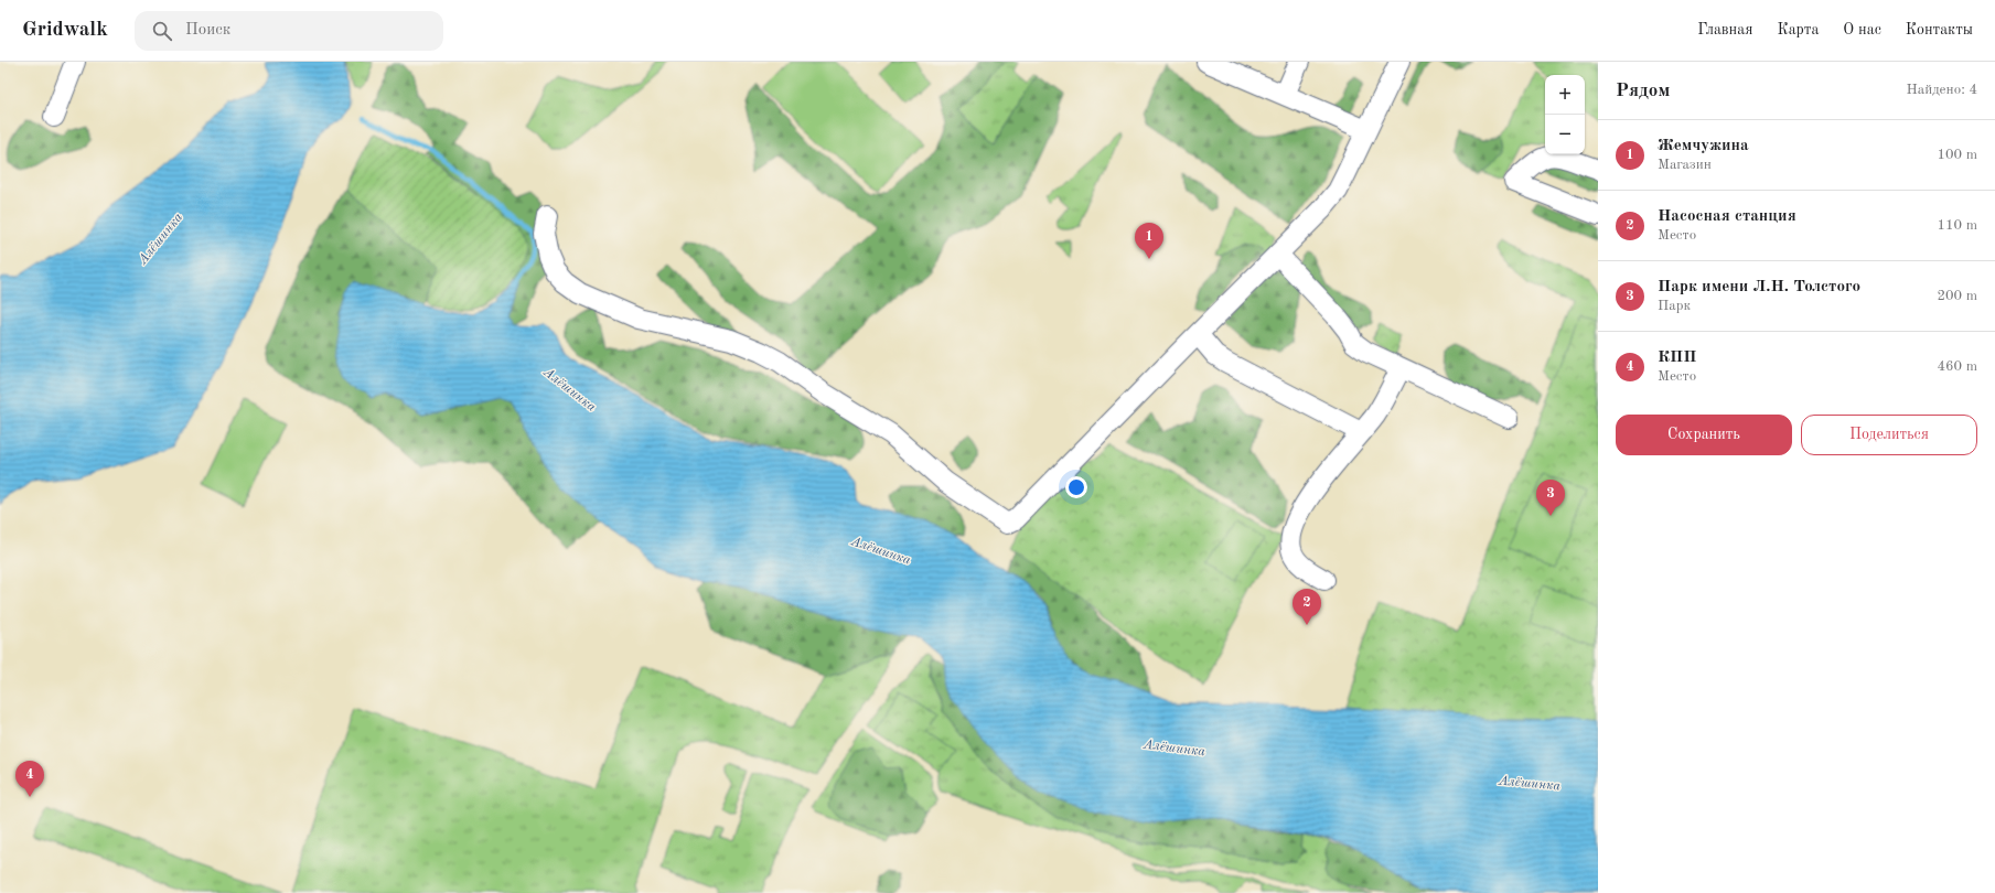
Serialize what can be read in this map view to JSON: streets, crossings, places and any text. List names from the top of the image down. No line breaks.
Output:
{"water":["Алёшинка"],"page":{"header":"Gridwalk","search":"Поиск","nav":["Главная","Карта","О нас","Контакты"],"heading":["Рядом","Найдено: 4"],"map_buttons":["+","−"],"list":[{"mark":"1","name":"Жемчужина","note":"Магазин","value":"100 m"},{"mark":"2","name":"Насосная станция","note":"Место","value":"110 m"},{"mark":"3","name":"Парк имени Л.Н. Толстого","note":"Парк","value":"200 m"},{"mark":"4","name":"КПП","note":"Место","value":"460 m"}],"pins":["1","3","2","4"],"buttons":["Сохранить","Поделиться"]}}
